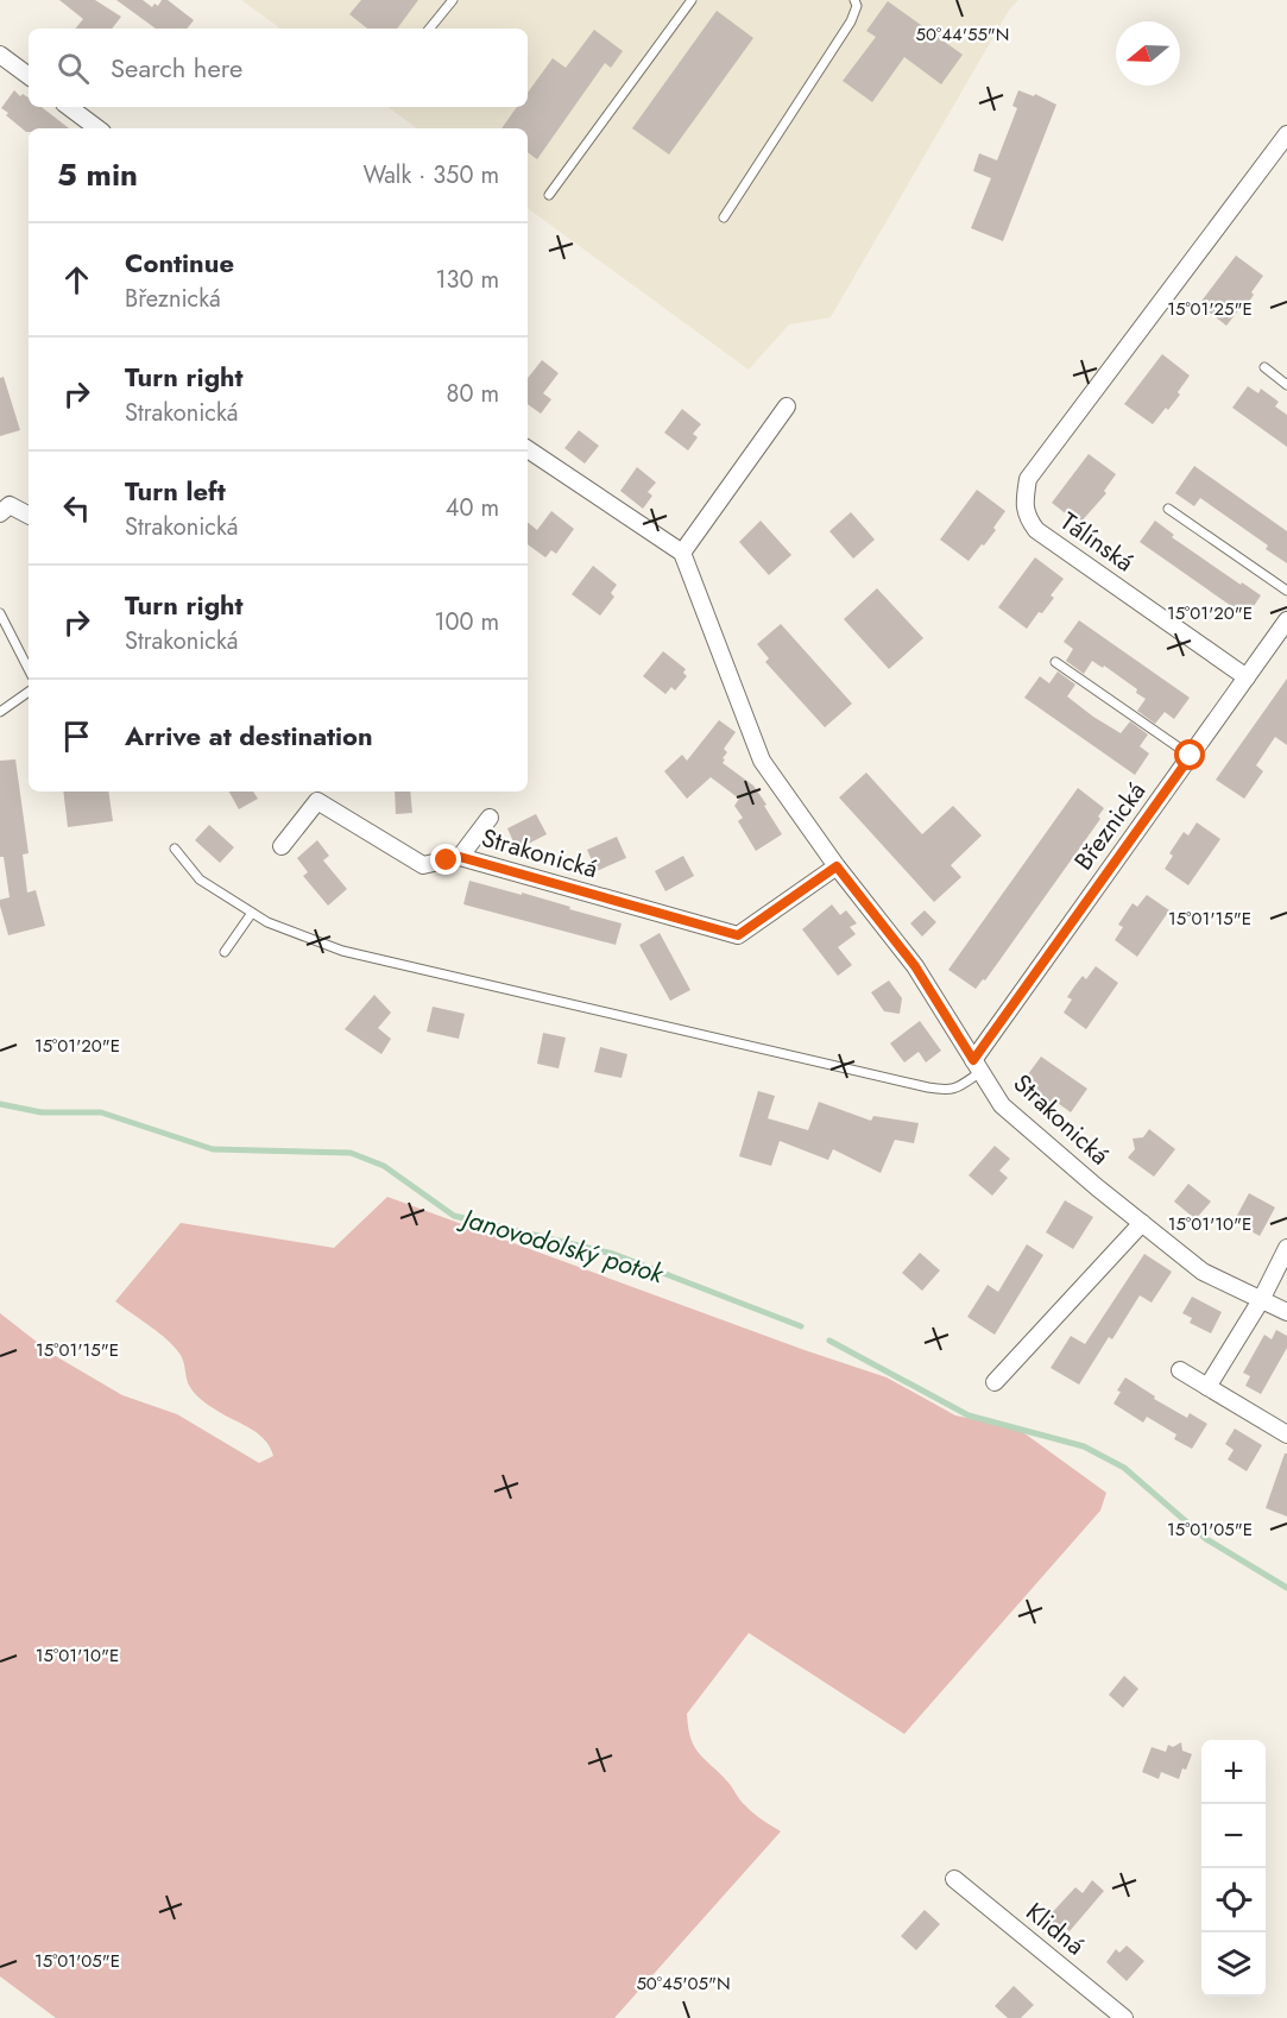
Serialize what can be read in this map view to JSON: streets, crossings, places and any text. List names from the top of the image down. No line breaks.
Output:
{"streets":{"street":["Tálínská","Březnická","Strakonická","Klidná"]},"crossings":[["Tálínská","Březnická"],["Březnická","Strakonická"]],"water":["Janovodolský potok"],"north":"left","page":{"search":"Search here","heading":["5 min","Walk · 350 m"],"list":[["Continue","Březnická","130 m"],["Turn right","Strakonická","80 m"],["Turn left","Strakonická","40 m"],["Turn right","Strakonická","100 m"],"Arrive at destination"],"map_buttons":["+","−"]},"coordinates":["50°44'55\"N","15°01'25\"E","15°01'20\"E","15°01'15\"E","15°01'10\"E","15°01'05\"E","50°45'05\"N"]}
